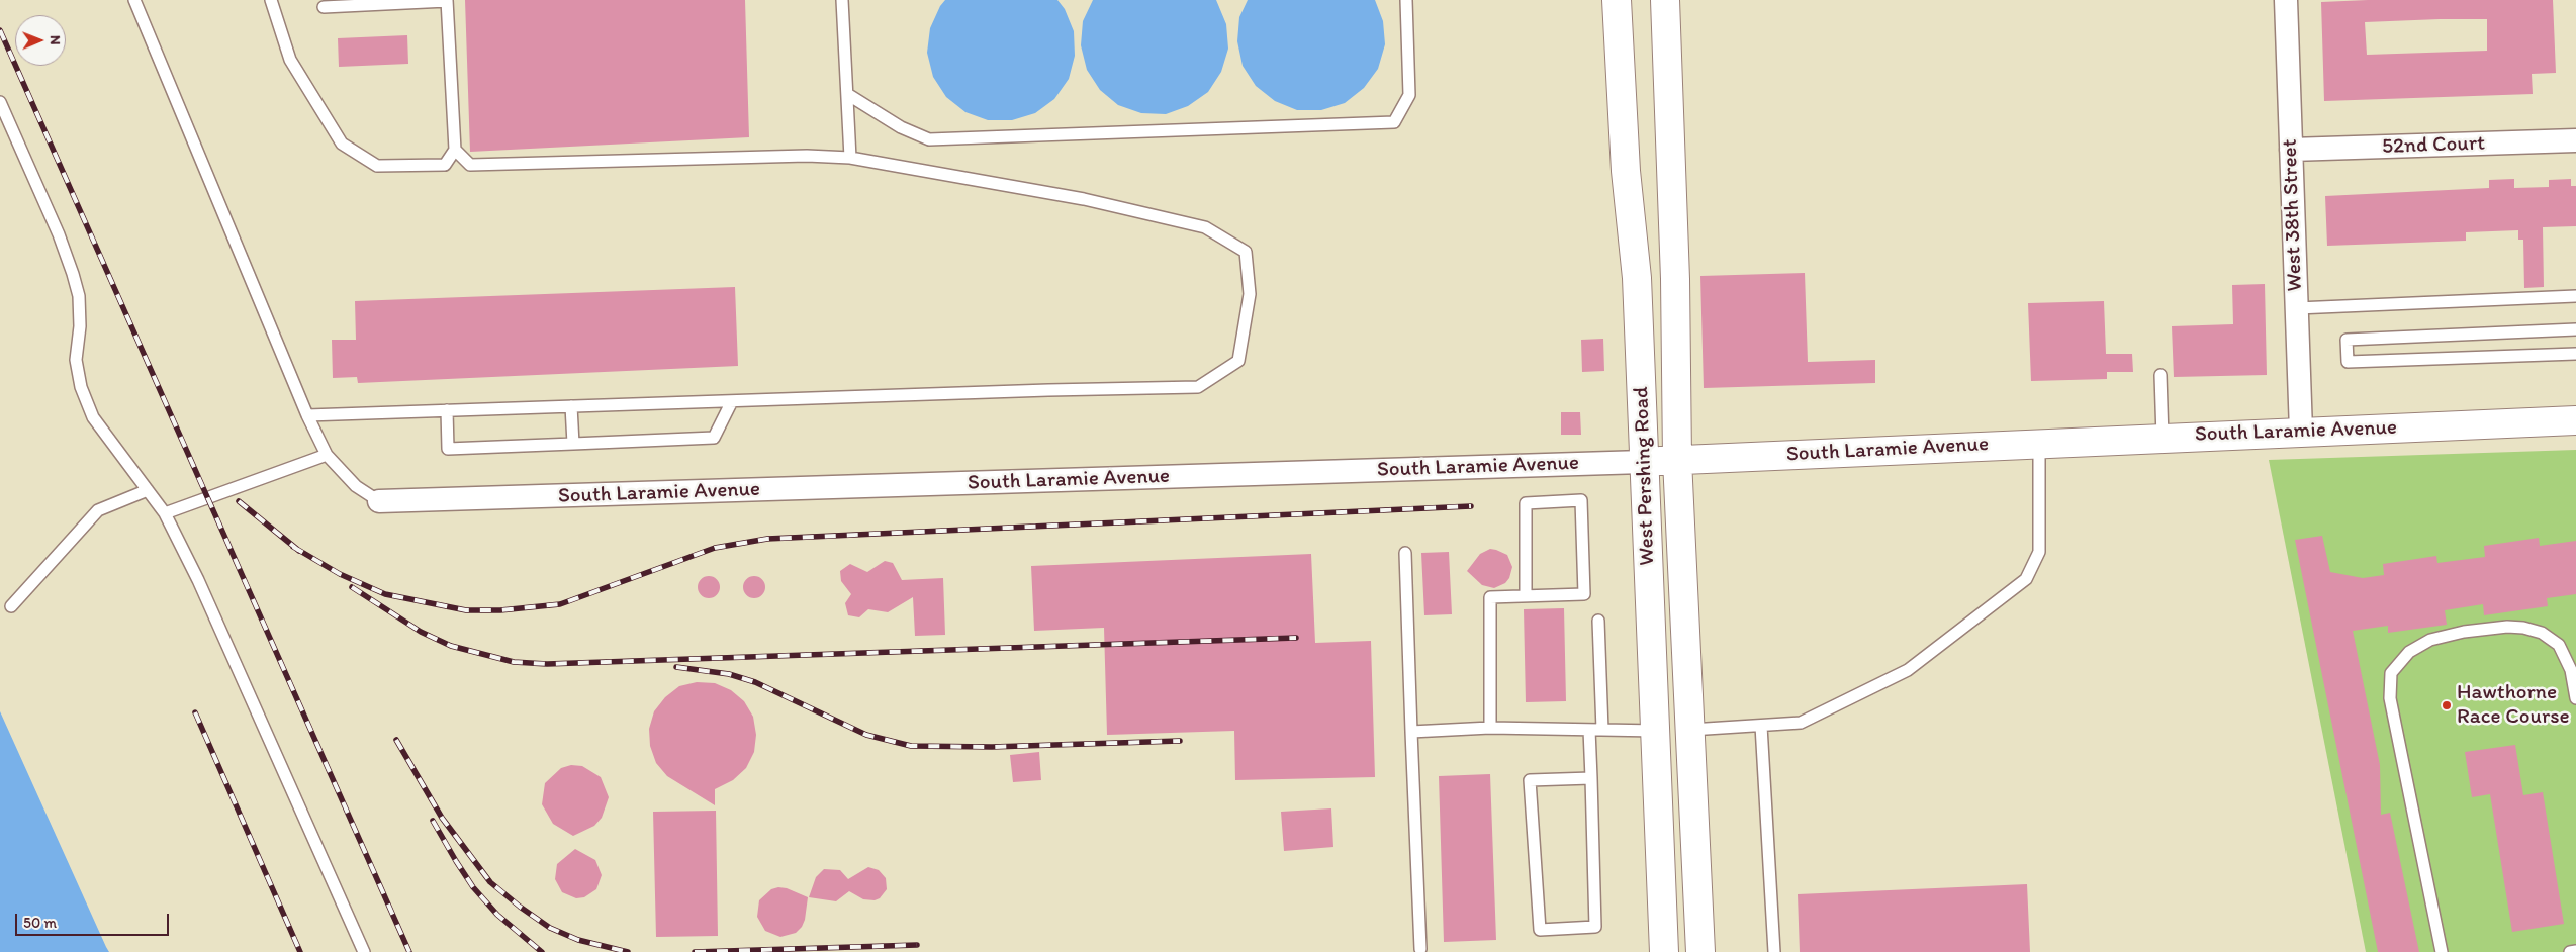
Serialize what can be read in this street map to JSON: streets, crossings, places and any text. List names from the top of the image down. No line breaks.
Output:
{"streets":{"main road":["South Laramie Avenue","West Pershing Road"],"street":["52nd Court","West 38th Street"]},"crossings":[["52nd Court","West 38th Street"],["West 38th Street","South Laramie Avenue"],["South Laramie Avenue","West Pershing Road"]],"places":["Hawthorne Race Course"],"scale_bar":"50 m","north":"right"}
